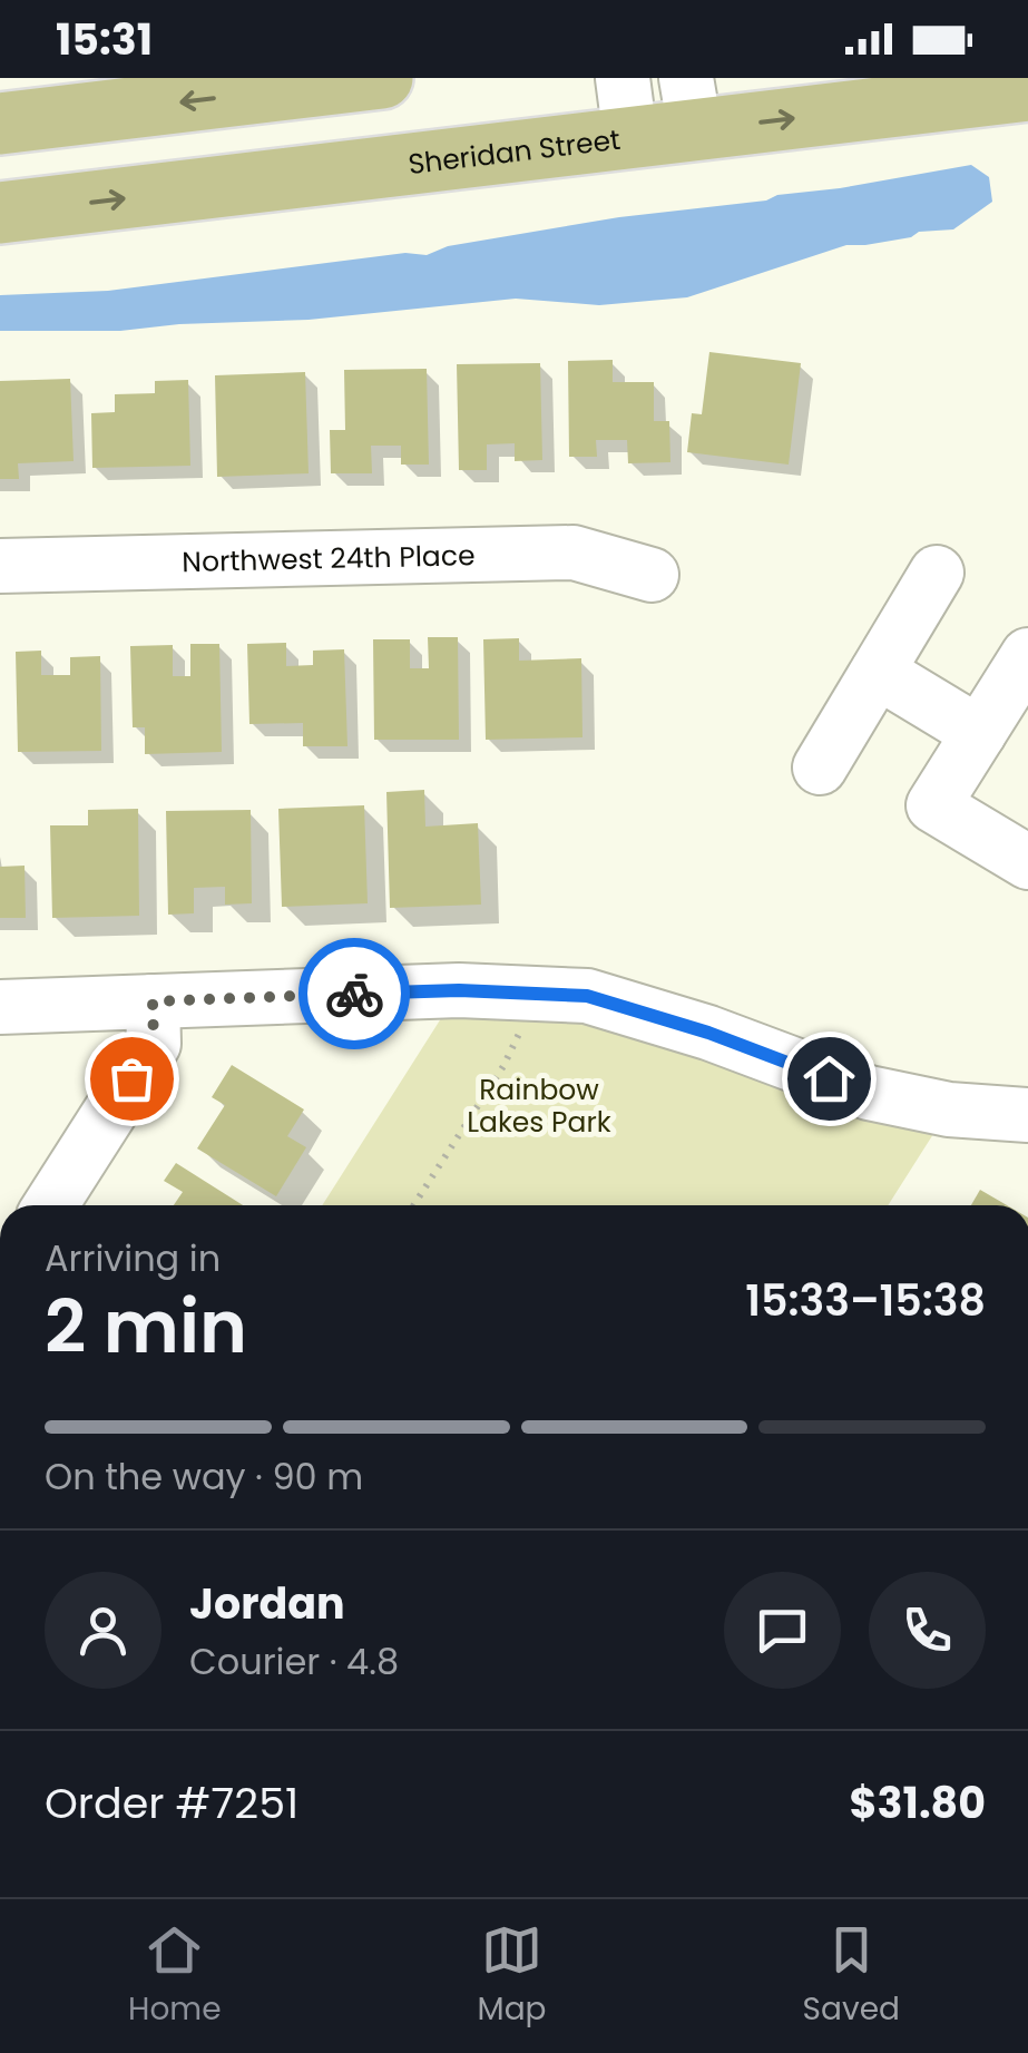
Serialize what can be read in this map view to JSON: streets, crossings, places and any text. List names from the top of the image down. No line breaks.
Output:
{"streets":{"main road":["Sheridan Street"],"street":["Northwest 24th Place"]},"parks":["Rainbow Lakes Park"],"page":{"status":"15:31","heading":["2 min","Arriving in","15:33–15:38"],"panel":["Jordan","Courier · 4.8","Order #7251","$31.80"],"bar":"On the way · 90 m","tabs":["Home","Map","Saved"]}}
